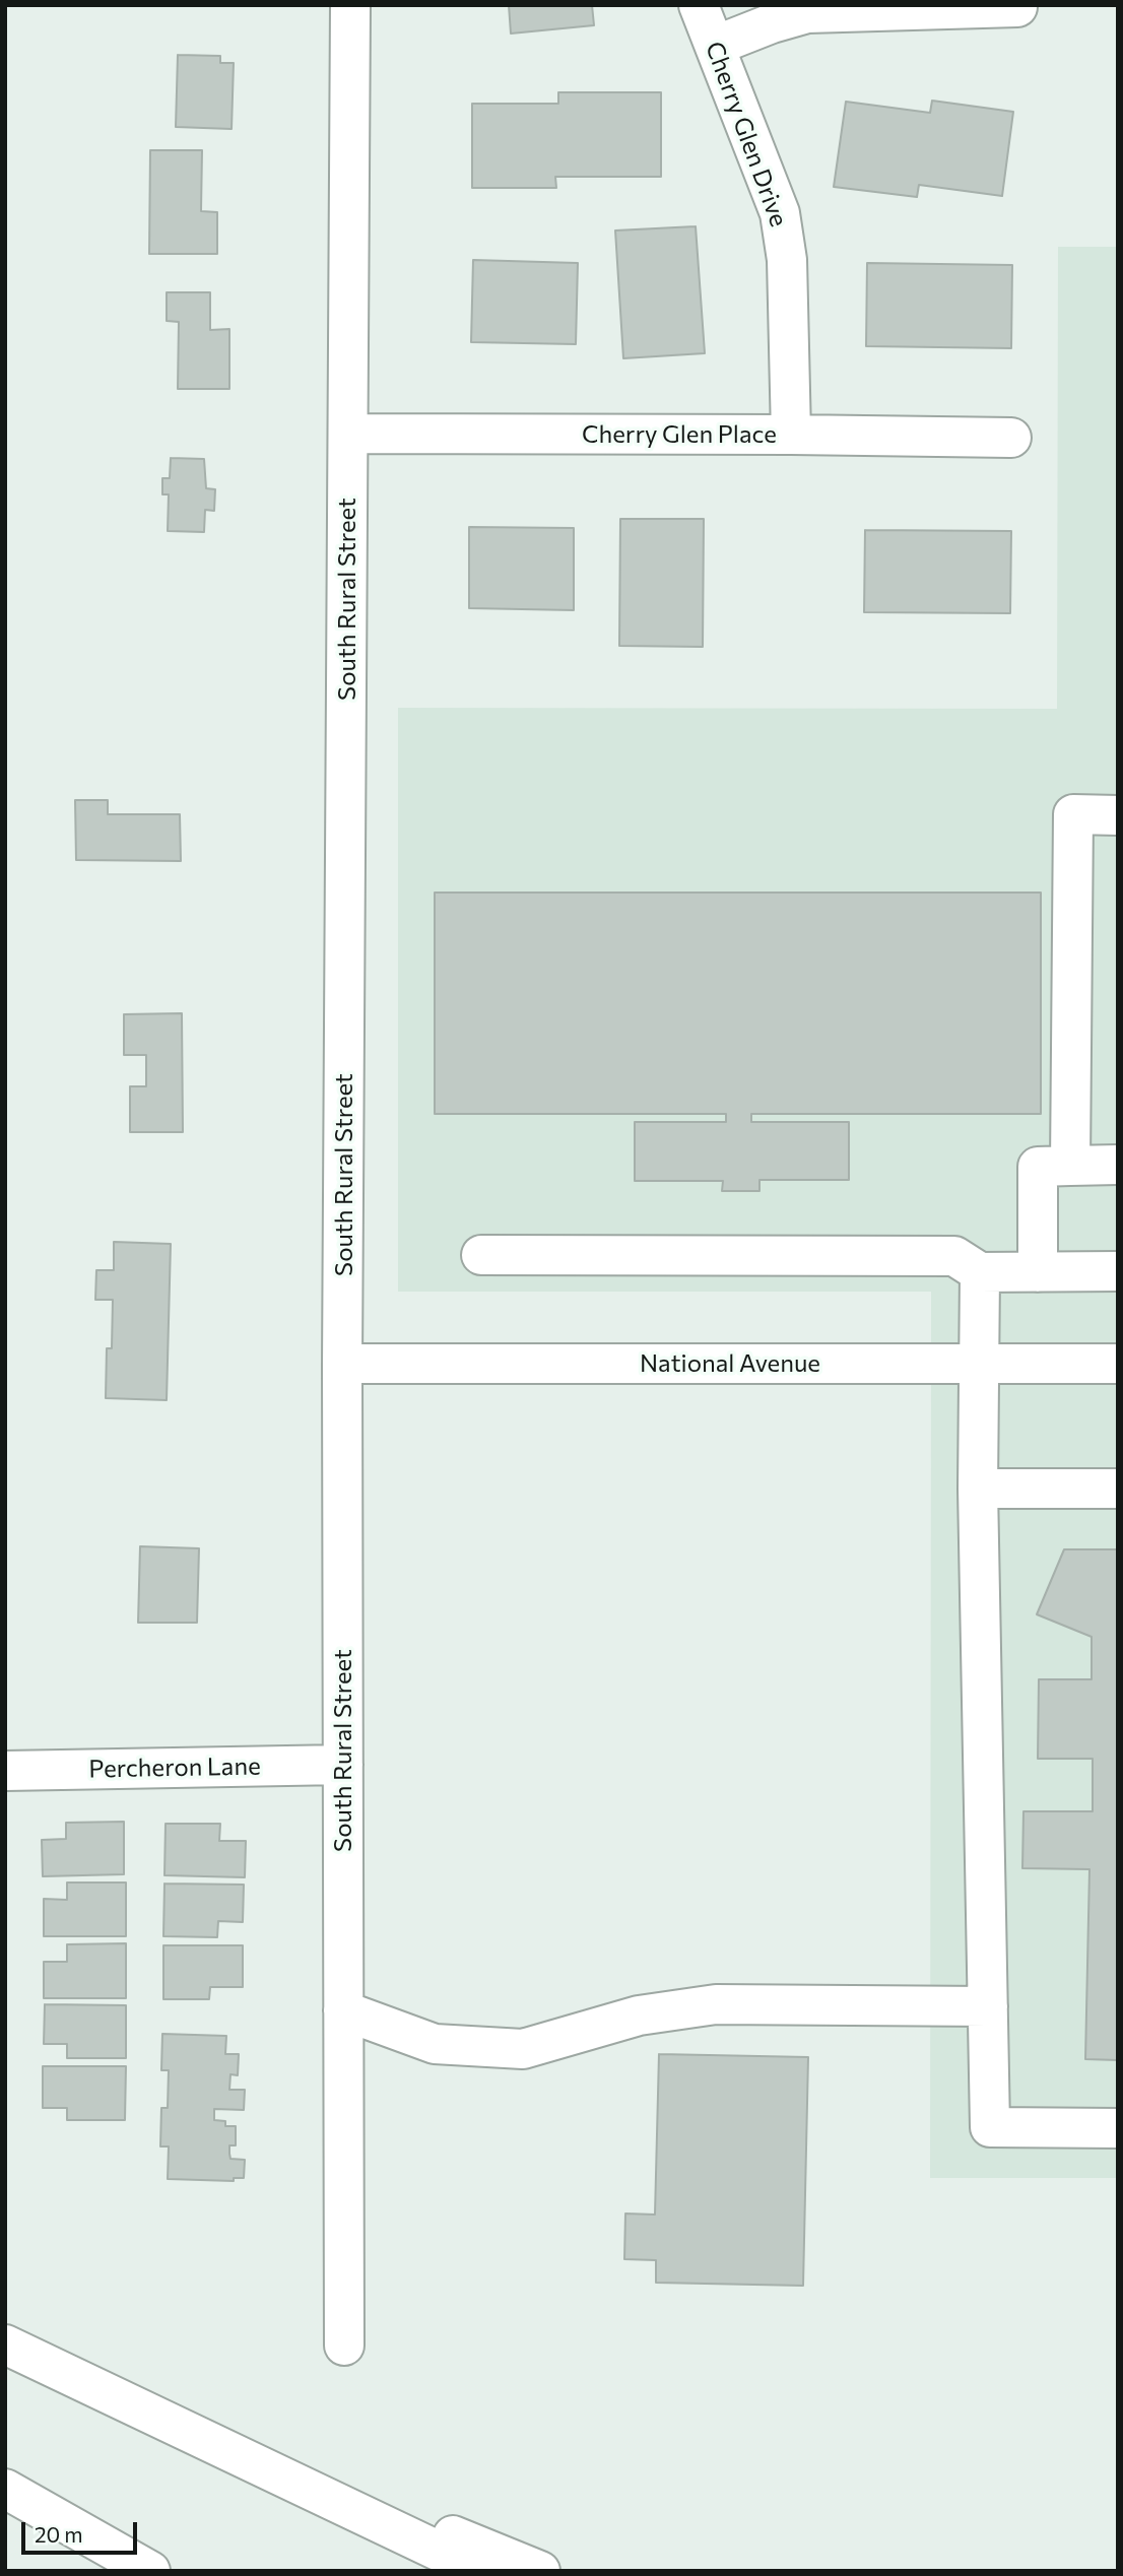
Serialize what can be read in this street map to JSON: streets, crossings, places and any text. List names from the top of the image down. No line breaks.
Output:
{"streets":{"main road":["Cherry Glen Drive","Cherry Glen Place","South Rural Street","National Avenue","Percheron Lane"]},"crossings":[["Cherry Glen Drive","Cherry Glen Place"],["Cherry Glen Place","South Rural Street"],["South Rural Street","National Avenue"],["South Rural Street","Percheron Lane"]],"scale_bar":"20 m"}
